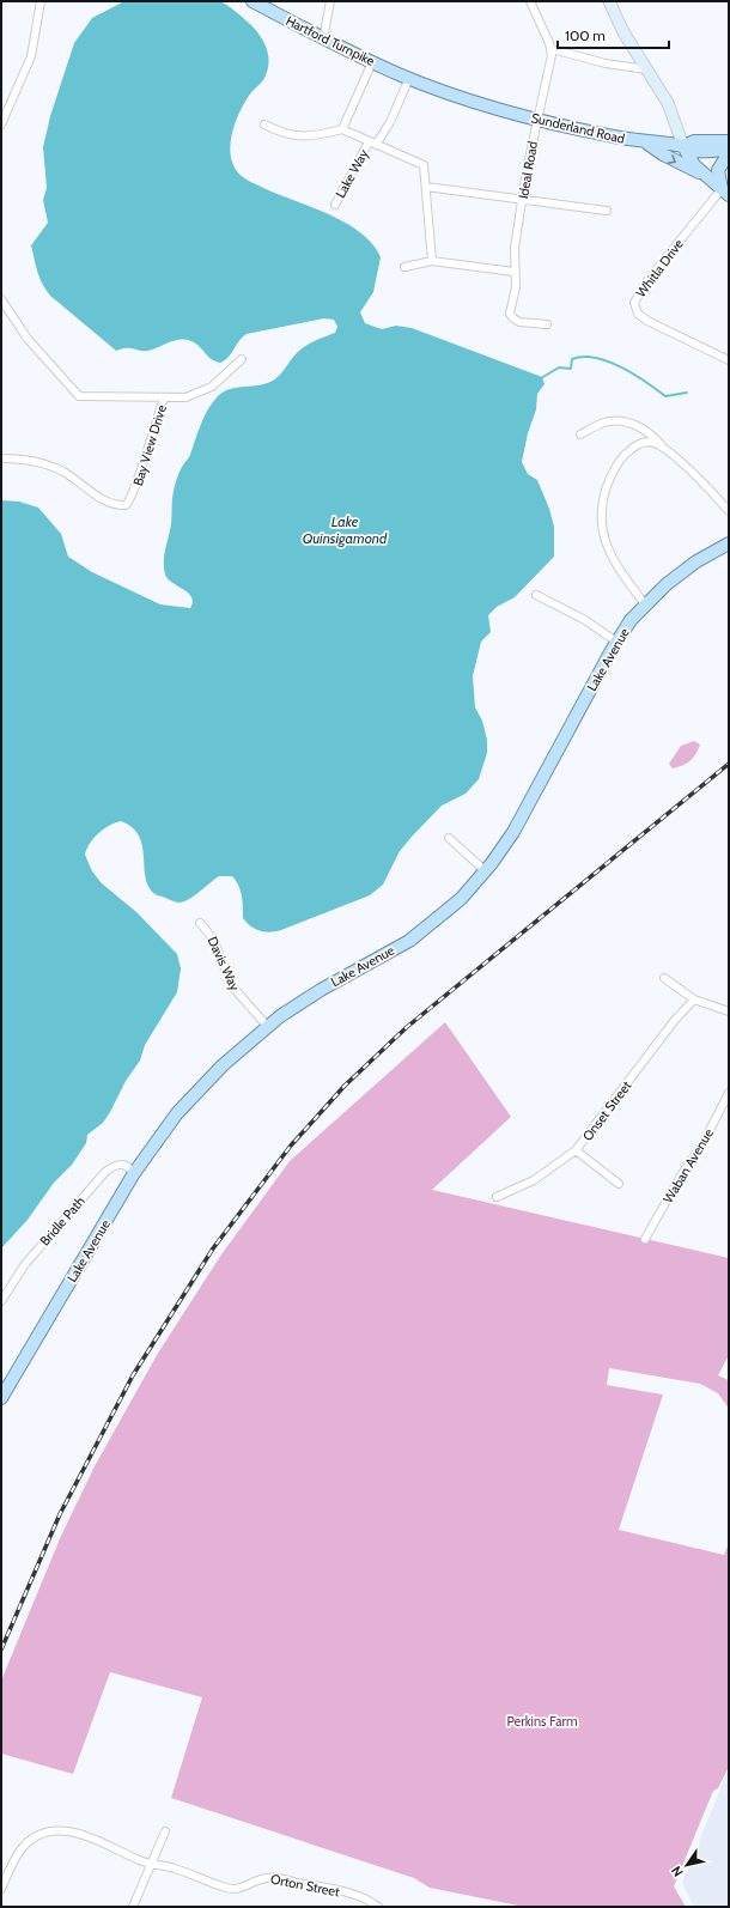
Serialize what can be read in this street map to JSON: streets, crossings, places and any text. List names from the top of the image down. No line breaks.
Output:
{"streets":{"main road":["Hartford Turnpike","Sunderland Road","Lake Avenue"],"street":["Ideal Road","Lake Way","Whitla Drive","Bay View Drive","Davis Way","Onset Street","Waban Avenue","Bridle Path","Orton Street"]},"crossings":[["Hartford Turnpike","Sunderland Road"],["Hartford Turnpike","Lake Way"],["Sunderland Road","Ideal Road"],["Sunderland Road","Lake Way"],["Lake Avenue","Davis Way"],["Lake Avenue","Bridle Path"]],"water":["Lake Quinsigamond"],"parks":["Perkins Farm"],"scale_bar":"100 m","north":"bottom left"}
